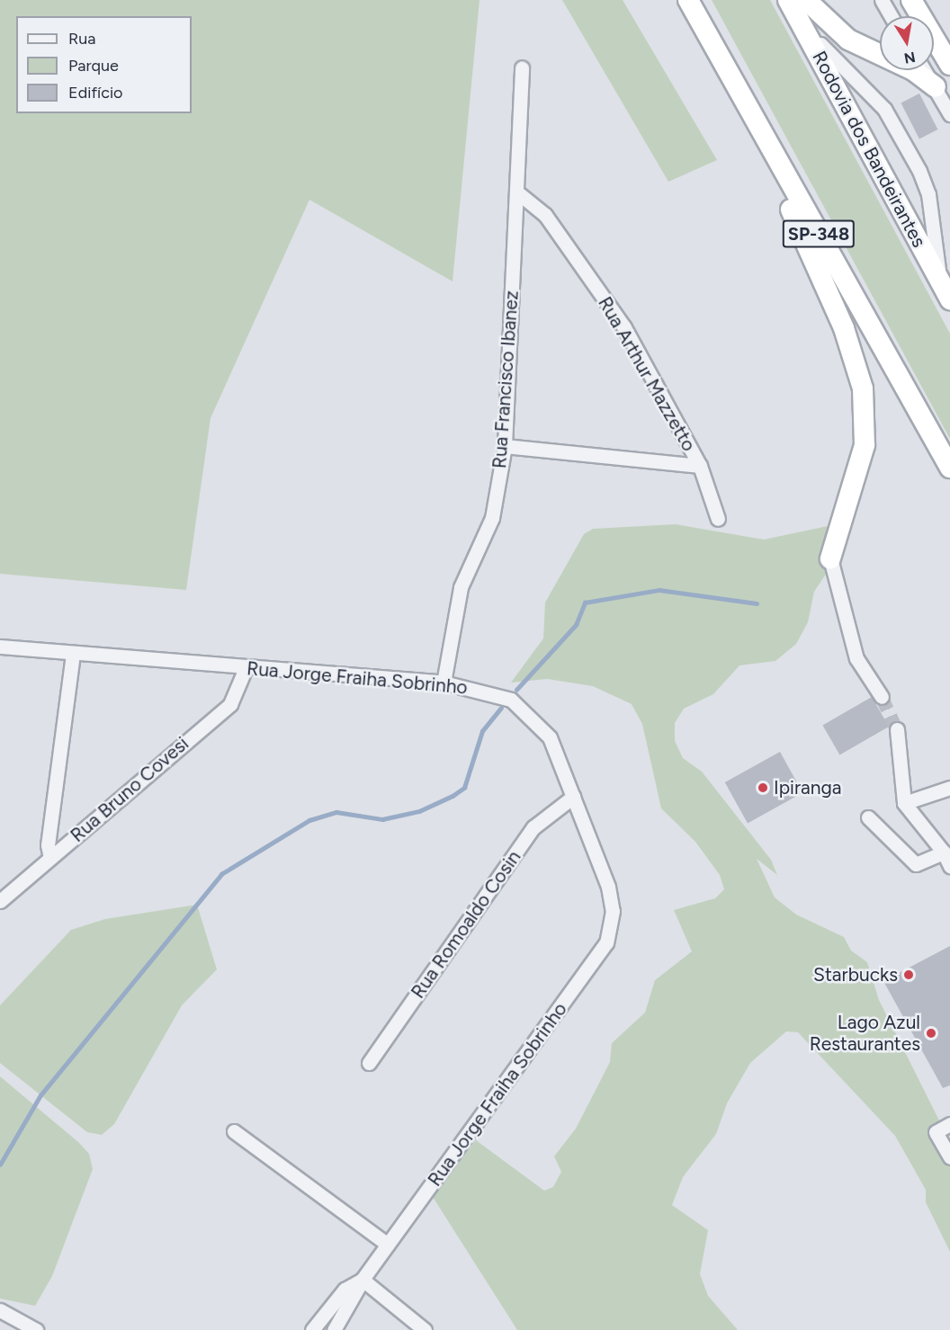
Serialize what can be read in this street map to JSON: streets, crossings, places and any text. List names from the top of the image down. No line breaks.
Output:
{"streets":{"highway":["Rodovia dos Bandeirantes","SP-348"],"street":["Rua Arthur Mazzetto","Rua Francisco Ibanez","Rua Jorge Fraiha Sobrinho","Rua Bruno Covesi","Rua Romoaldo Cosin"]},"crossings":[["Rua Arthur Mazzetto","Rua Francisco Ibanez"],["Rua Francisco Ibanez","Rua Jorge Fraiha Sobrinho"],["Rua Jorge Fraiha Sobrinho","Rua Bruno Covesi"],["Rua Jorge Fraiha Sobrinho","Rua Romoaldo Cosin"]],"places":["Ipiranga","Starbucks","Lago Azul Restaurantes"],"legend":["Rua","Parque","Edifício"],"north":"bottom"}
